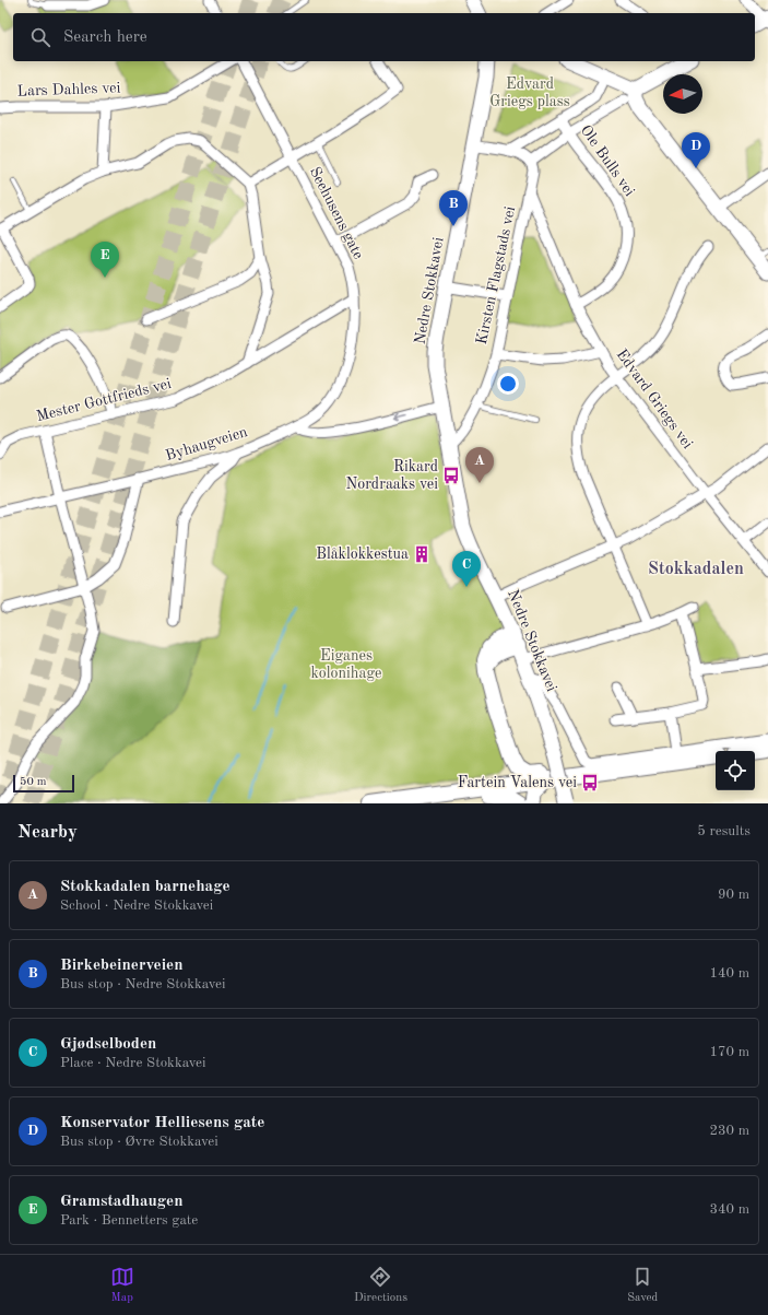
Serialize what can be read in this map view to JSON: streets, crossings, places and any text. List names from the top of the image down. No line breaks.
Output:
{"streets":{"main road":["Nedre Stokkavei"],"street":["Lars Dahles vei","Ole Bulls vei","Seehusens gate","Kirsten Flagstads vei","Edvard Griegs vei","Mester Gottfrieds vei","Byhaugveien"]},"crossings":[["Ole Bulls vei","Edvard Griegs vei"],["Seehusens gate","Mester Gottfrieds vei"],["Seehusens gate","Byhaugveien"],["Kirsten Flagstads vei","Nedre Stokkavei"],["Kirsten Flagstads vei","Edvard Griegs vei"]],"districts":["Stokkadalen"],"parks":["Edvard Griegs plass","Eiganes kolonihage"],"places":{"bus stop":["Rikard Nordraaks vei","Fartein Valens vei"],"building":["Blåklokkestua"]},"scale_bar":"50 m","north":"left","page":{"search":"Search here","pins":["D","B","E","A","C"],"scale":"50 m","heading":["Nearby","5 results"],"list":[{"mark":"A","name":"Stokkadalen barnehage","note":"School · Nedre Stokkavei","value":"90 m"},{"mark":"B","name":"Birkebeinerveien","note":"Bus stop · Nedre Stokkavei","value":"140 m"},{"mark":"C","name":"Gjødselboden","note":"Place · Nedre Stokkavei","value":"170 m"},{"mark":"D","name":"Konservator Helliesens gate","note":"Bus stop · Øvre Stokkavei","value":"230 m"},{"mark":"E","name":"Gramstadhaugen","note":"Park · Bennetters gate","value":"340 m"}],"nav":["Map","Directions","Saved"]}}
